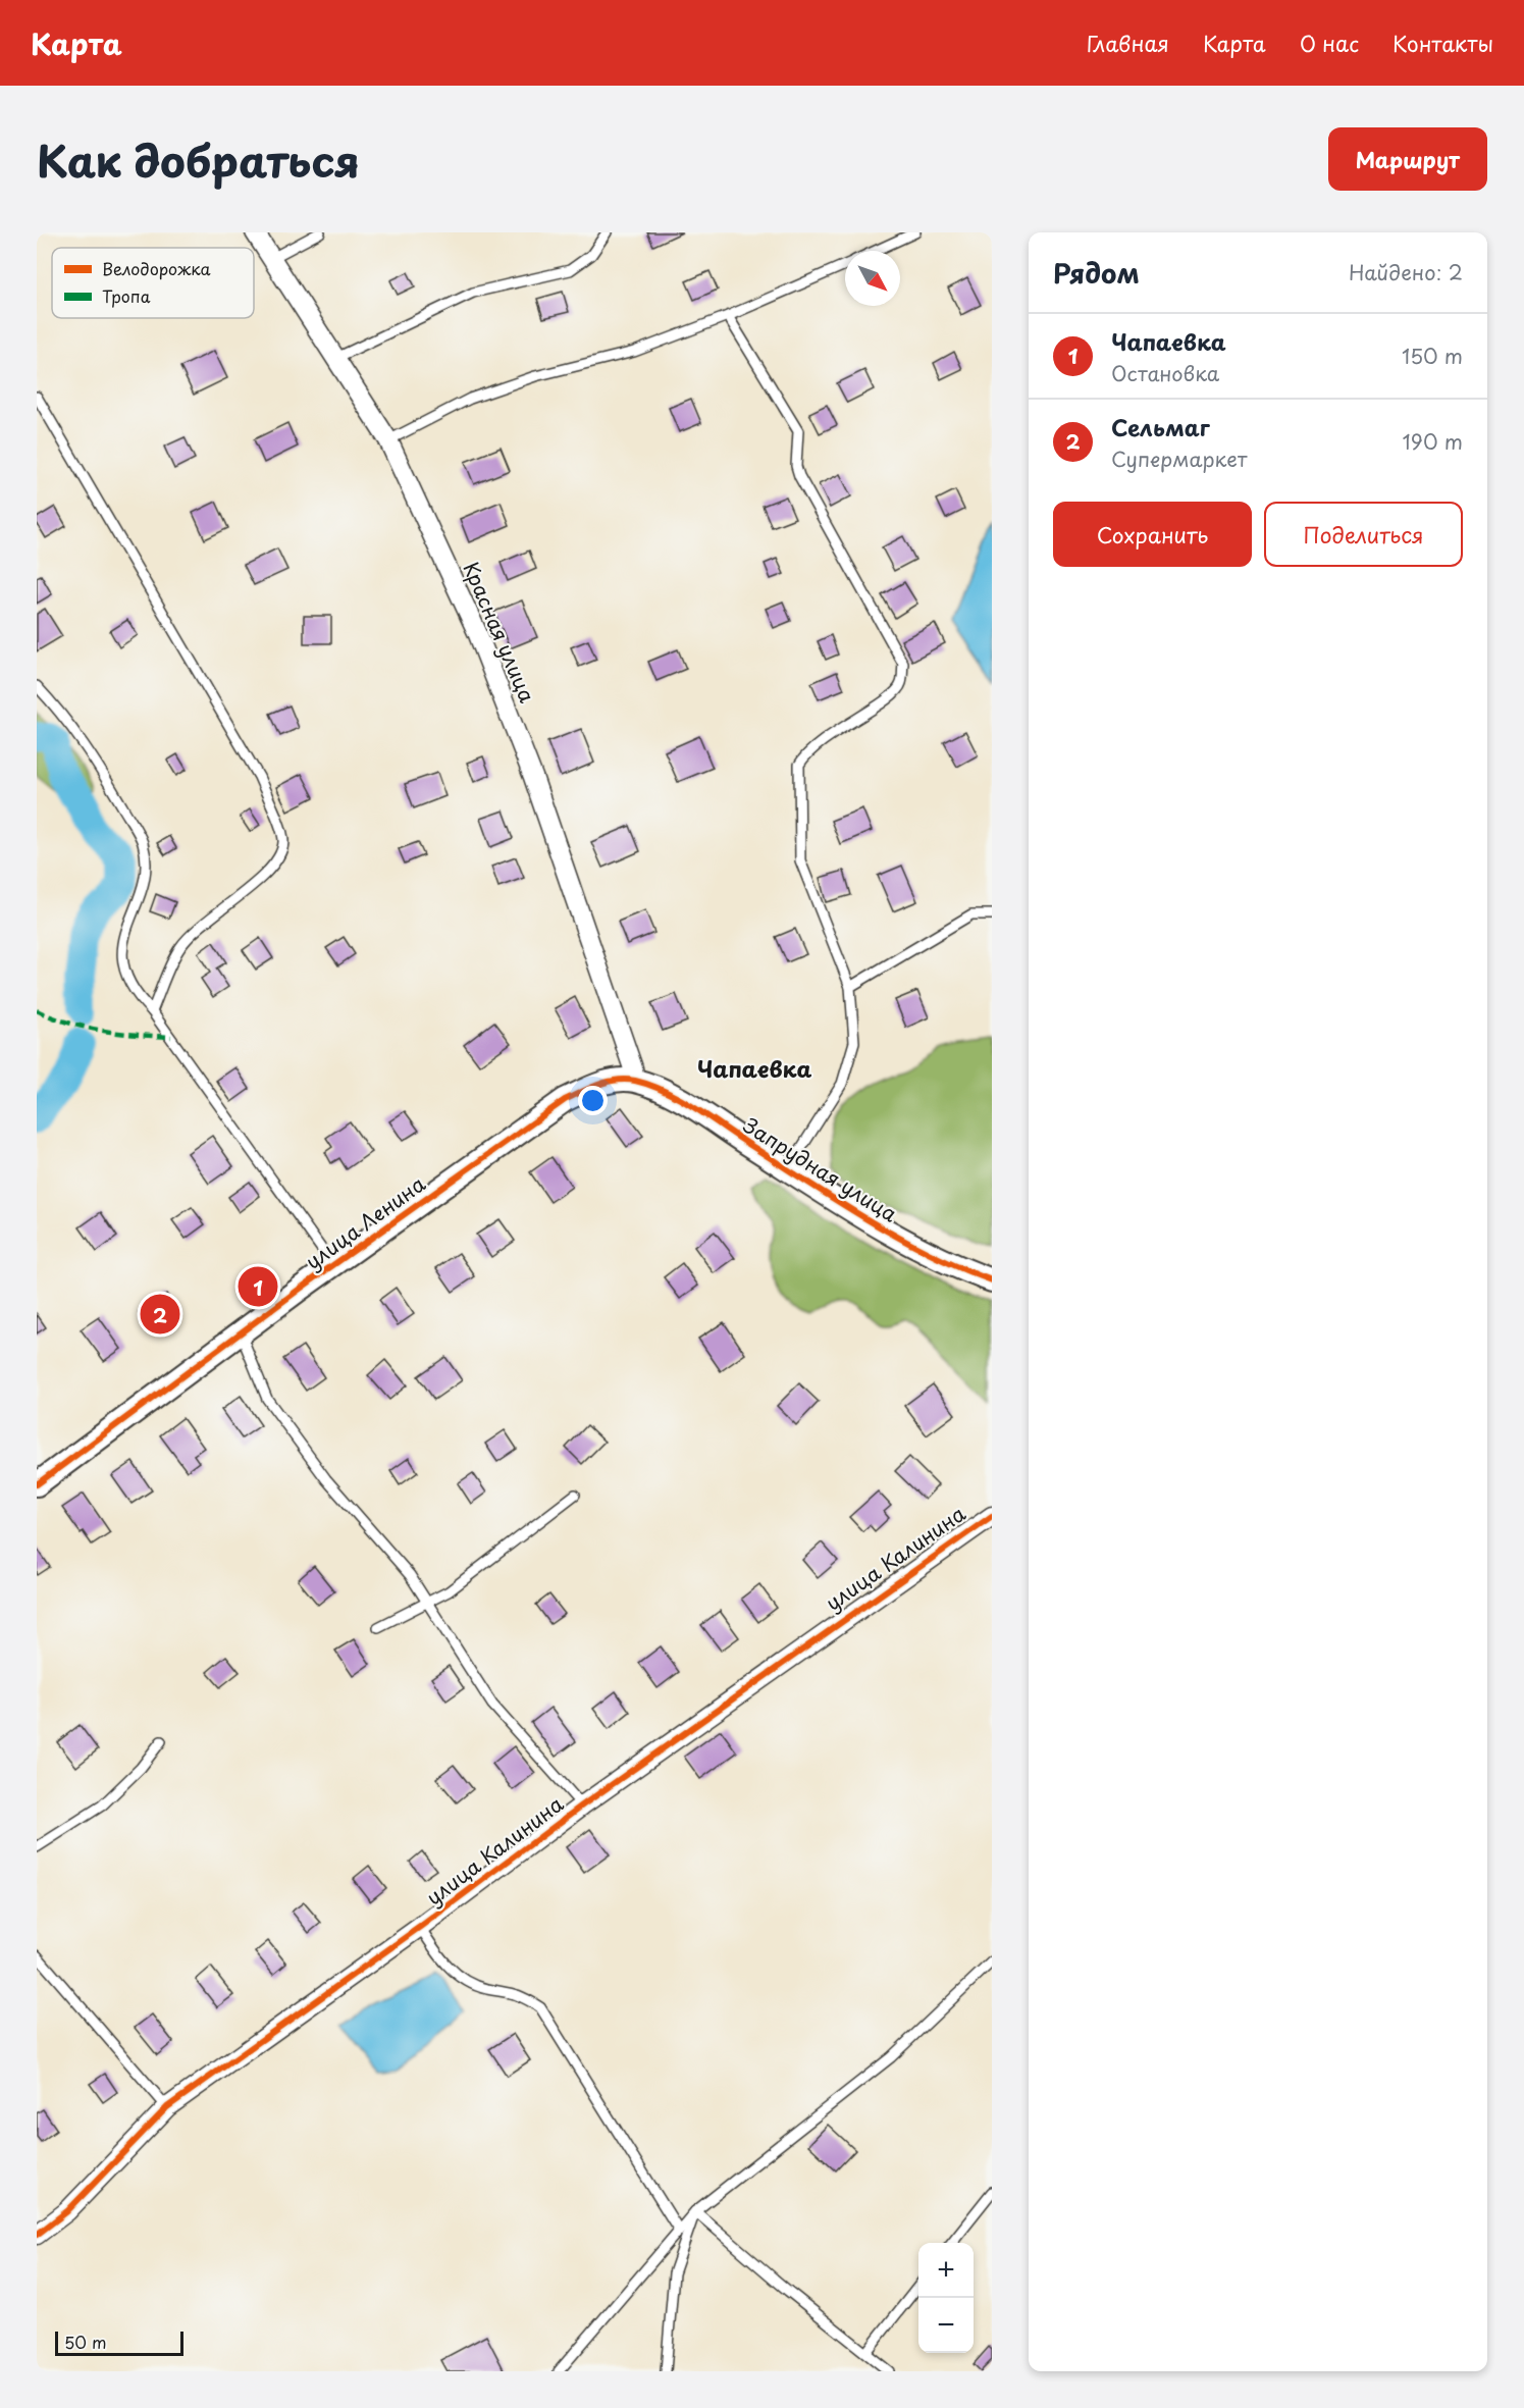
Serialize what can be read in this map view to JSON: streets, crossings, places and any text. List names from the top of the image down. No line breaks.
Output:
{"streets":{"street":["Красная улица","Запрудная улица","улица Ленина","улица Калинина"]},"crossings":[["Красная улица","Запрудная улица"],["Красная улица","улица Ленина"],["Запрудная улица","улица Ленина"]],"districts":["Чапаевка"],"legend":["Велодорожка","Тропа"],"scale_bar":"50 m","north":"bottom right","page":{"header":"Карта","nav":["Главная","Карта","О нас","Контакты"],"title":"Как добраться","buttons":["Маршрут",["Сохранить","Поделиться"]],"heading":["Рядом","Найдено: 2"],"list":[{"mark":"1","name":"Чапаевка","note":"Остановка","value":"150 m"},{"mark":"2","name":"Сельмаг","note":"Супермаркет","value":"190 m"}],"pins":["1","2"],"map_buttons":["+","−"],"scale":"50 m"}}
